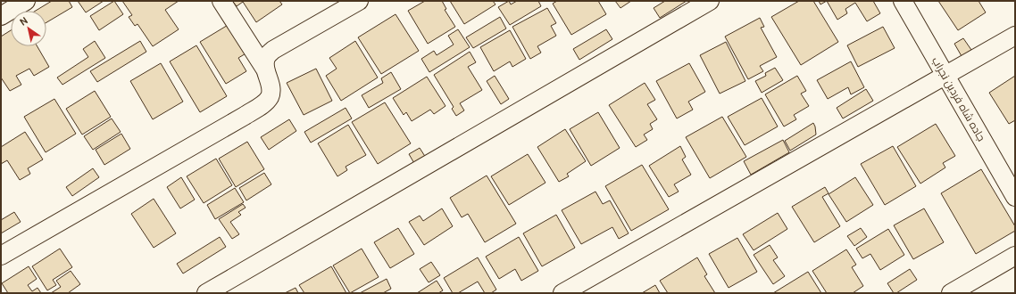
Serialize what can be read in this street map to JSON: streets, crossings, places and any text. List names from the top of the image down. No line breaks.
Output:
{"streets":{"street":["جاده شاه فردین نجراب"]},"north":"top left"}
